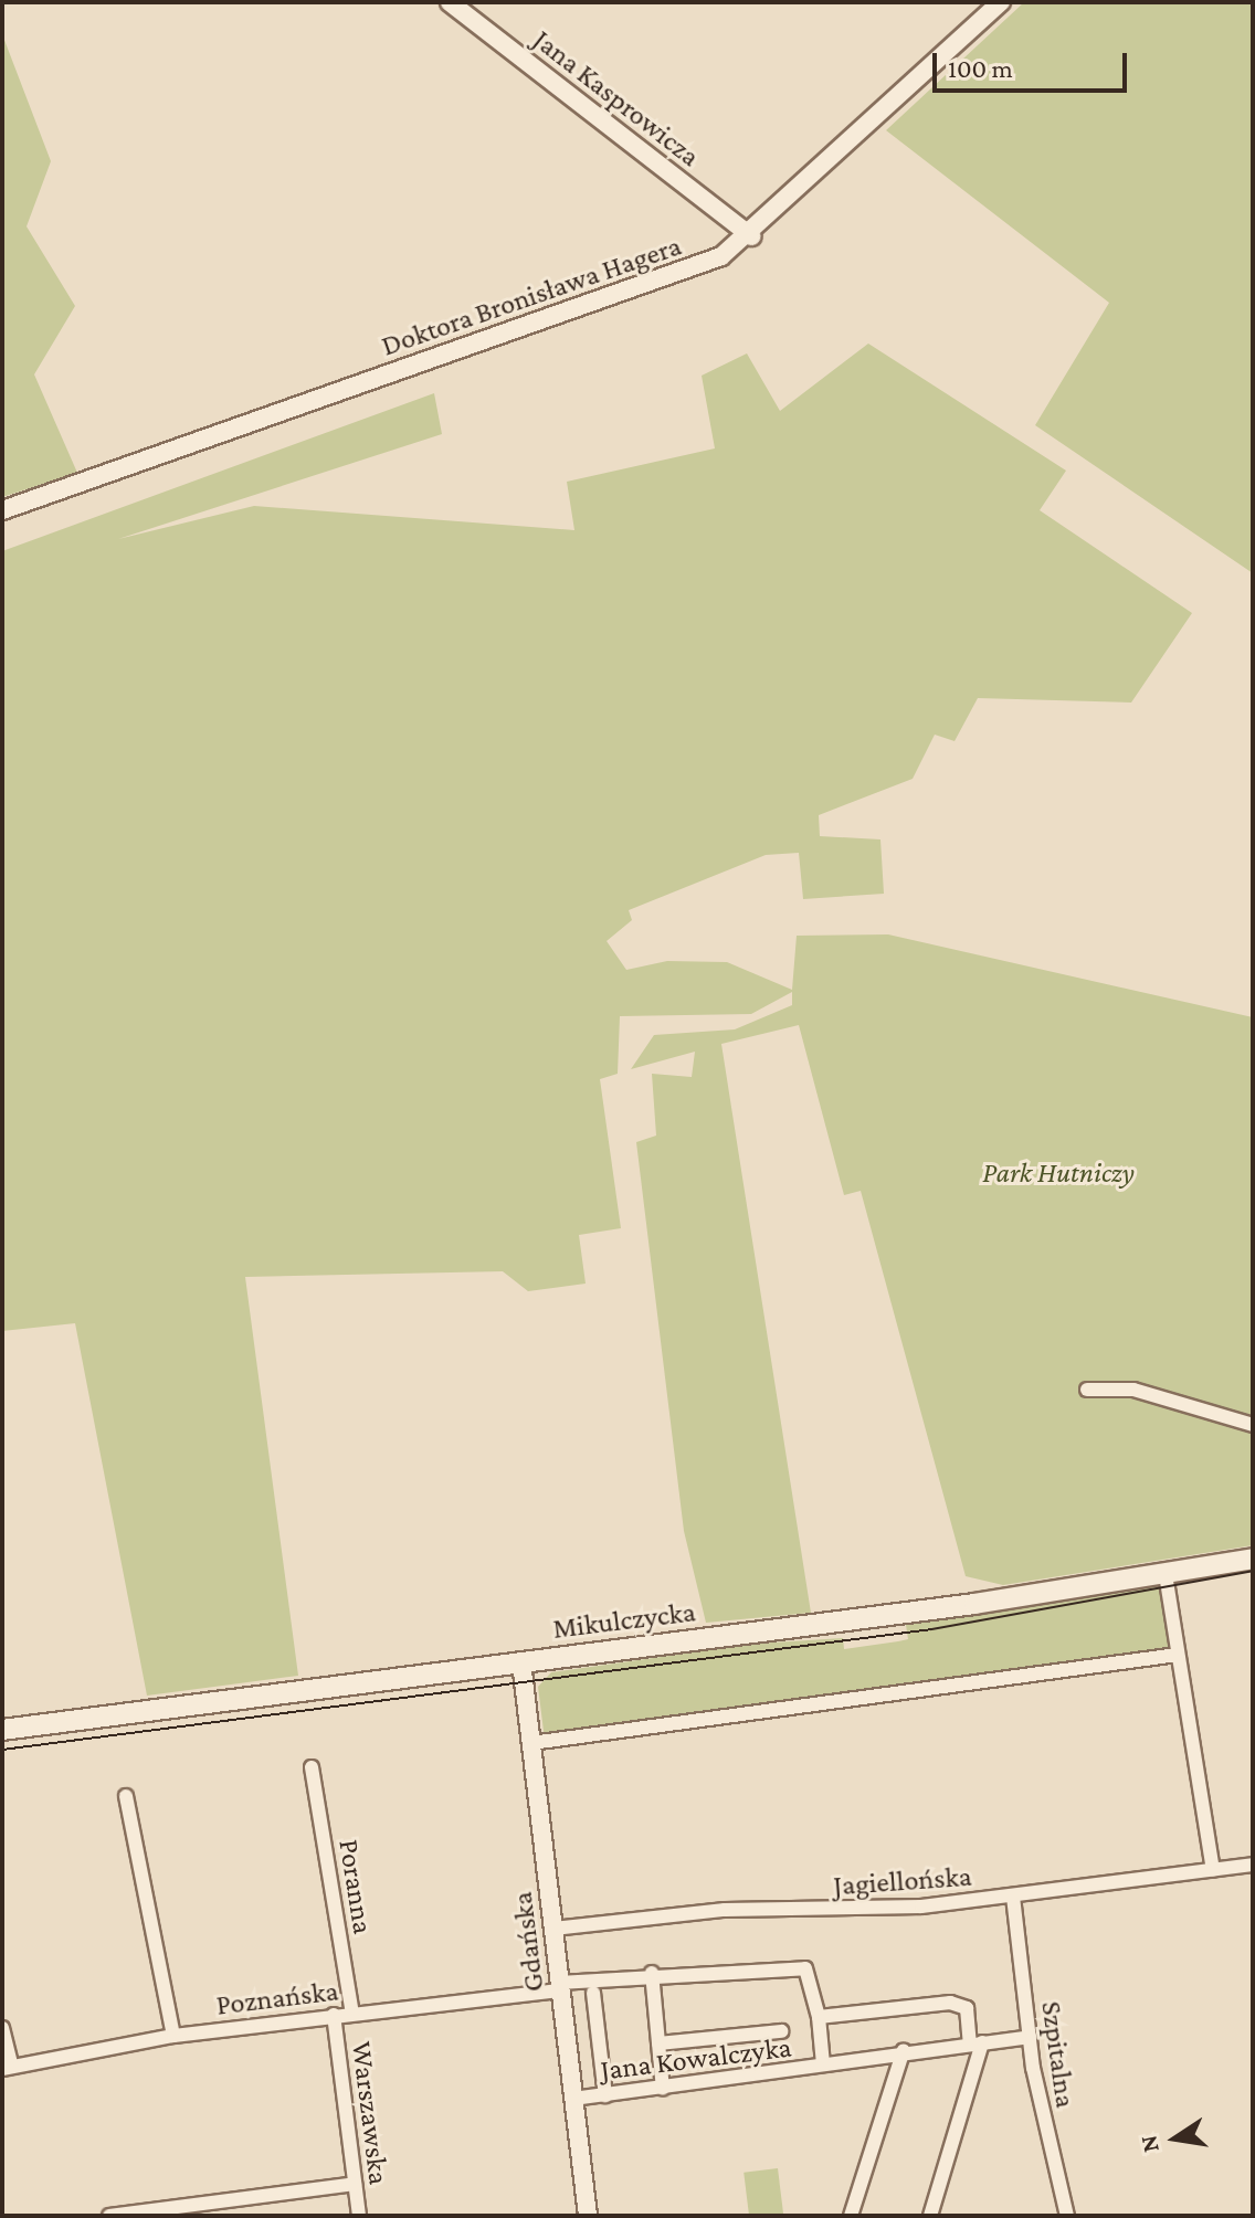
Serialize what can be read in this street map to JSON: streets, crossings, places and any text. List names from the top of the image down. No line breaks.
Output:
{"streets":{"main road":["Mikulczycka"],"street":["Jana Kasprowicza","Doktora Bronisława Hagera","Jagiellońska","Poranna","Gdańska","Poznańska","Szpitalna","Jana Kowalczyka","Warszawska"]},"crossings":[["Jana Kasprowicza","Doktora Bronisława Hagera"],["Mikulczycka","Gdańska"],["Jagiellońska","Gdańska"],["Jagiellońska","Szpitalna"],["Poranna","Poznańska"],["Gdańska","Poznańska"],["Gdańska","Jana Kowalczyka"],["Poznańska","Jana Kowalczyka"],["Poznańska","Warszawska"],["Szpitalna","Jana Kowalczyka"]],"parks":["Park Hutniczy"],"scale_bar":"100 m","north":"left"}
